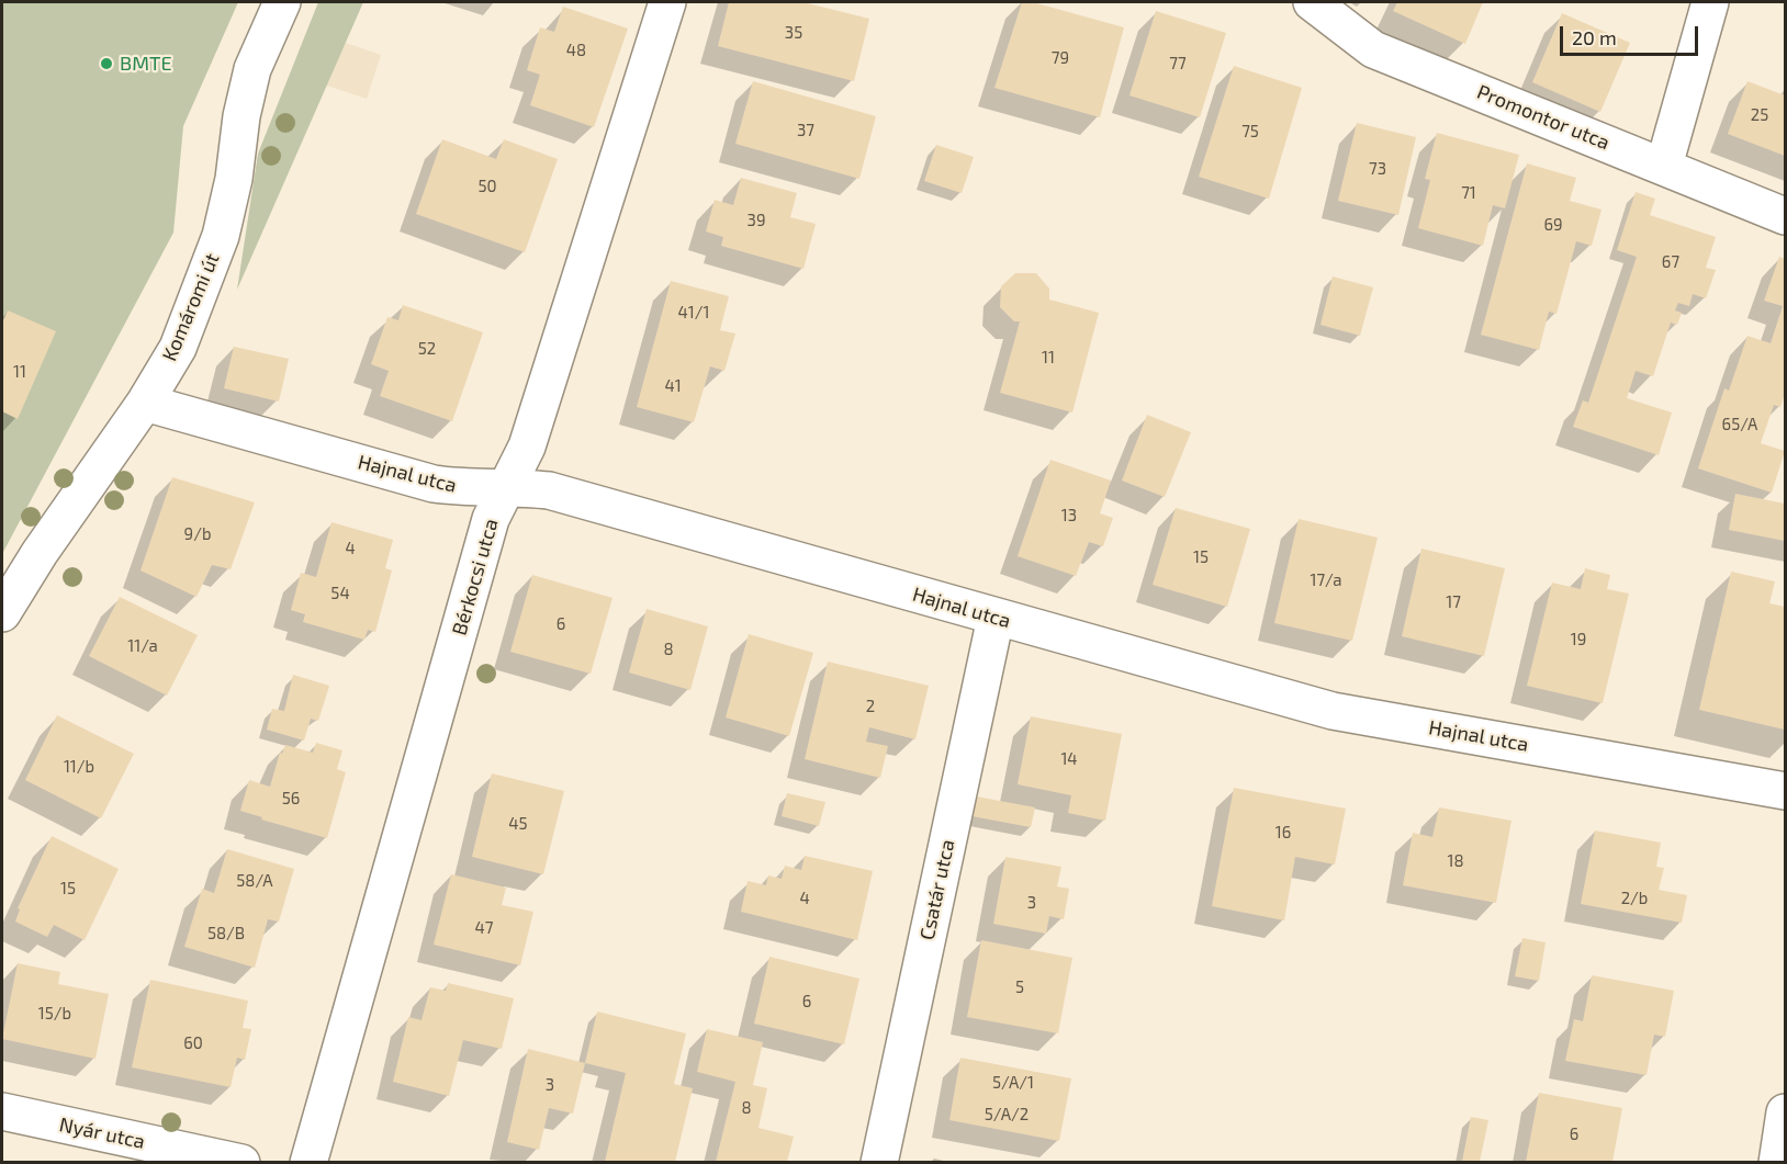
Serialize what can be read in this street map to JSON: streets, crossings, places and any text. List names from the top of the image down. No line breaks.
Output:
{"streets":{"street":["Promontor utca","Komáromi út","Hajnal utca","Bérkocsi utca","Csatár utca","Nyár utca"]},"crossings":[["Komáromi út","Hajnal utca"],["Hajnal utca","Bérkocsi utca"],["Hajnal utca","Csatár utca"]],"places":["BMTE"],"house_numbers":["35","48","79","77","25","37","75","73","50","71","39","69","67","41/1","52","11","11","41","65/A","13","9/b","4","15","17/a","54","17","6","19","11/a","8","2","14","11/b","56","45","16","18","58/A","15","4","2/b","3","47","58/B","5","6","15/b","60","5/A/1","3","8","5/A/2","6"],"scale_bar":"20 m"}
